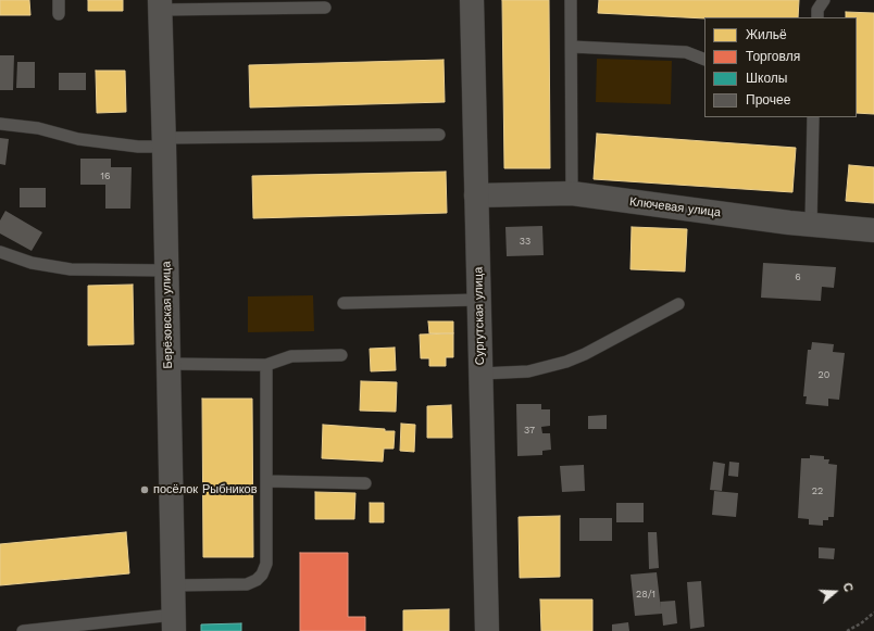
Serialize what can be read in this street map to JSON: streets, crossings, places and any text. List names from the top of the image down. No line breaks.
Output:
{"streets":{"street":["Ключевая улица","Берёзовская улица","Сургутская улица"]},"crossings":[["Ключевая улица","Сургутская улица"]],"places":["посёлок Рыбников"],"house_numbers":["16","33","6","20","37","22","28/1"],"legend":["Жильё","Торговля","Школы","Прочее"],"north":"right"}
